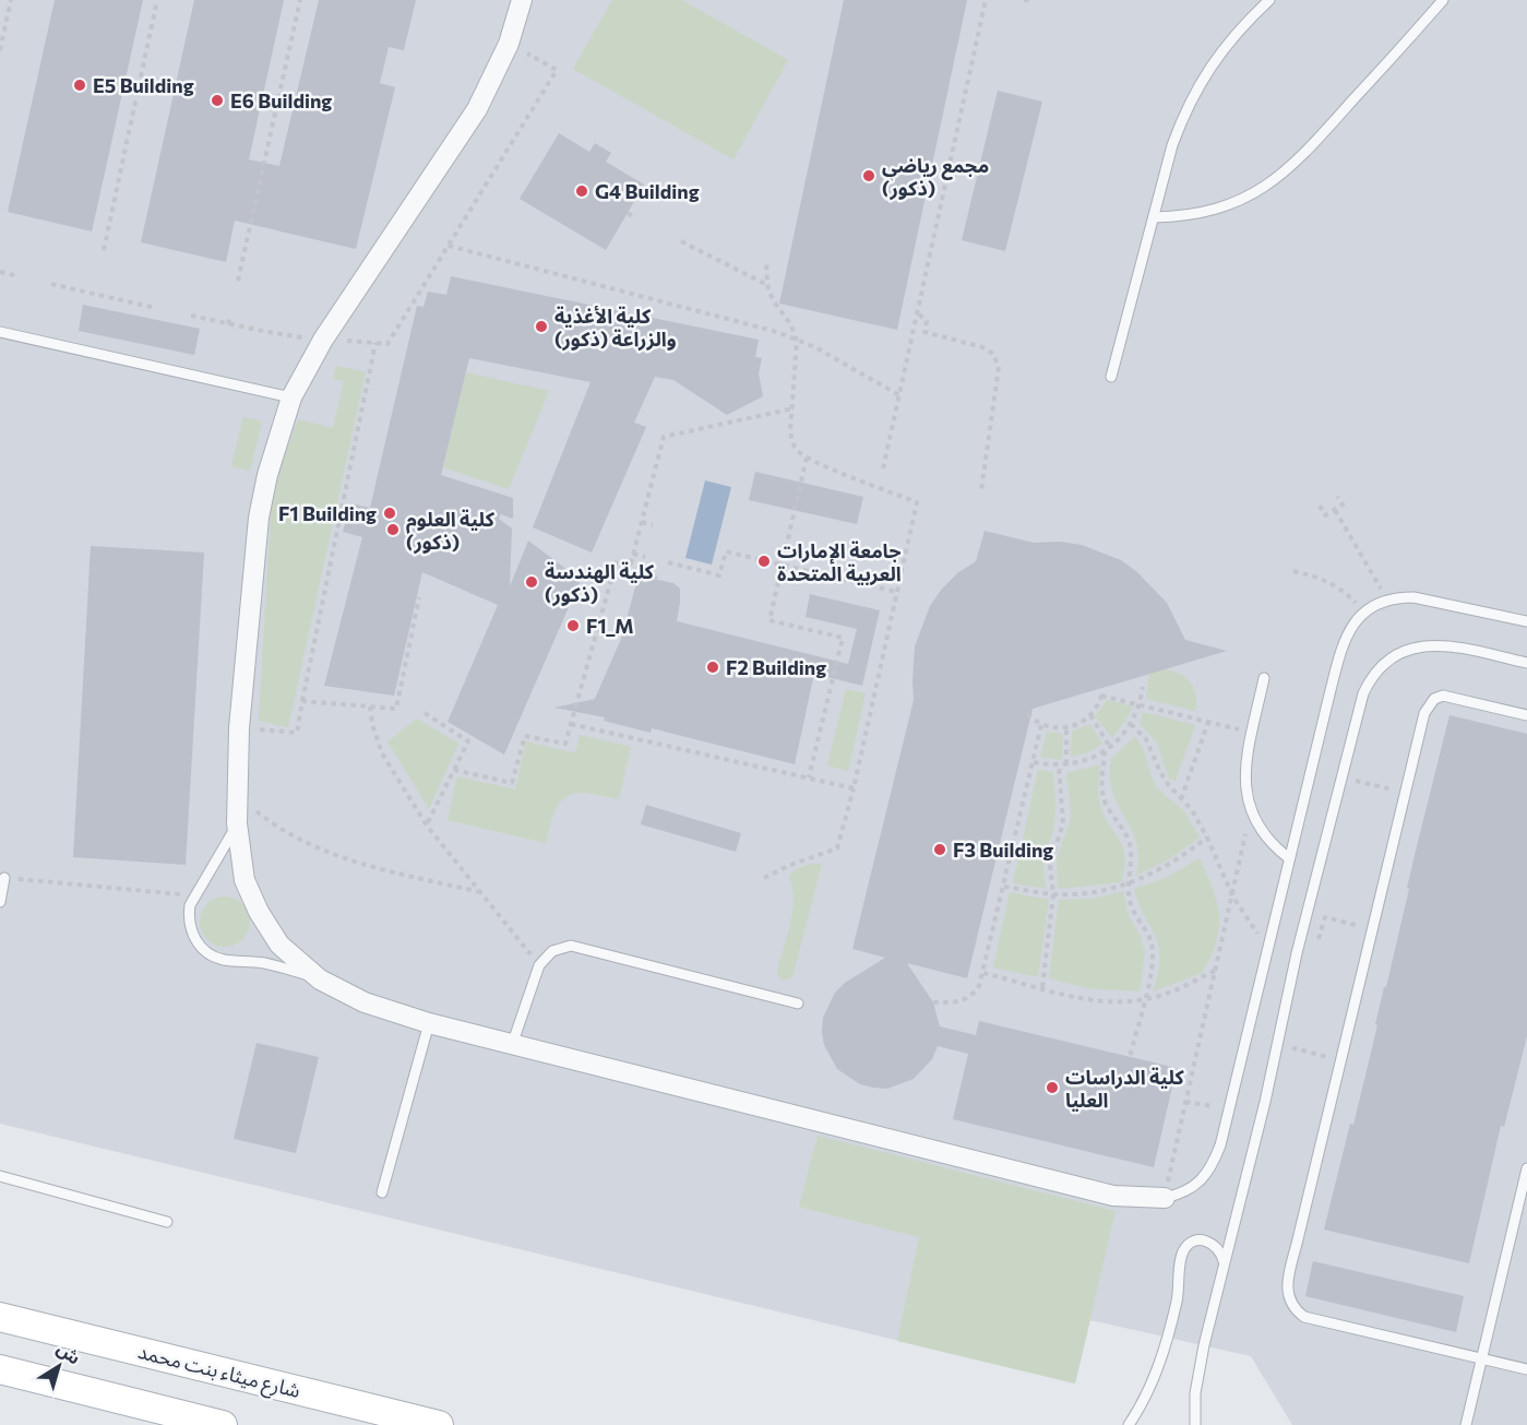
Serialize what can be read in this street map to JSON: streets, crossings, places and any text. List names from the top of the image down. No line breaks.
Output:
{"streets":{"main road":["شارع ميثاء بنت محمد"]},"places":["E5 Building","E6 Building","مجمع رياضي (ذكور)","G4 Building","كلية الأغذية والزراعة (ذكور)","F1 Building","كلية العلوم (ذكور)","جامعة الإمارات العربية المتحدة","كلية الهندسة (ذكور)","F1_M","F2 Building","F3 Building","كلية الدراسات العليا"],"north":"top right"}
